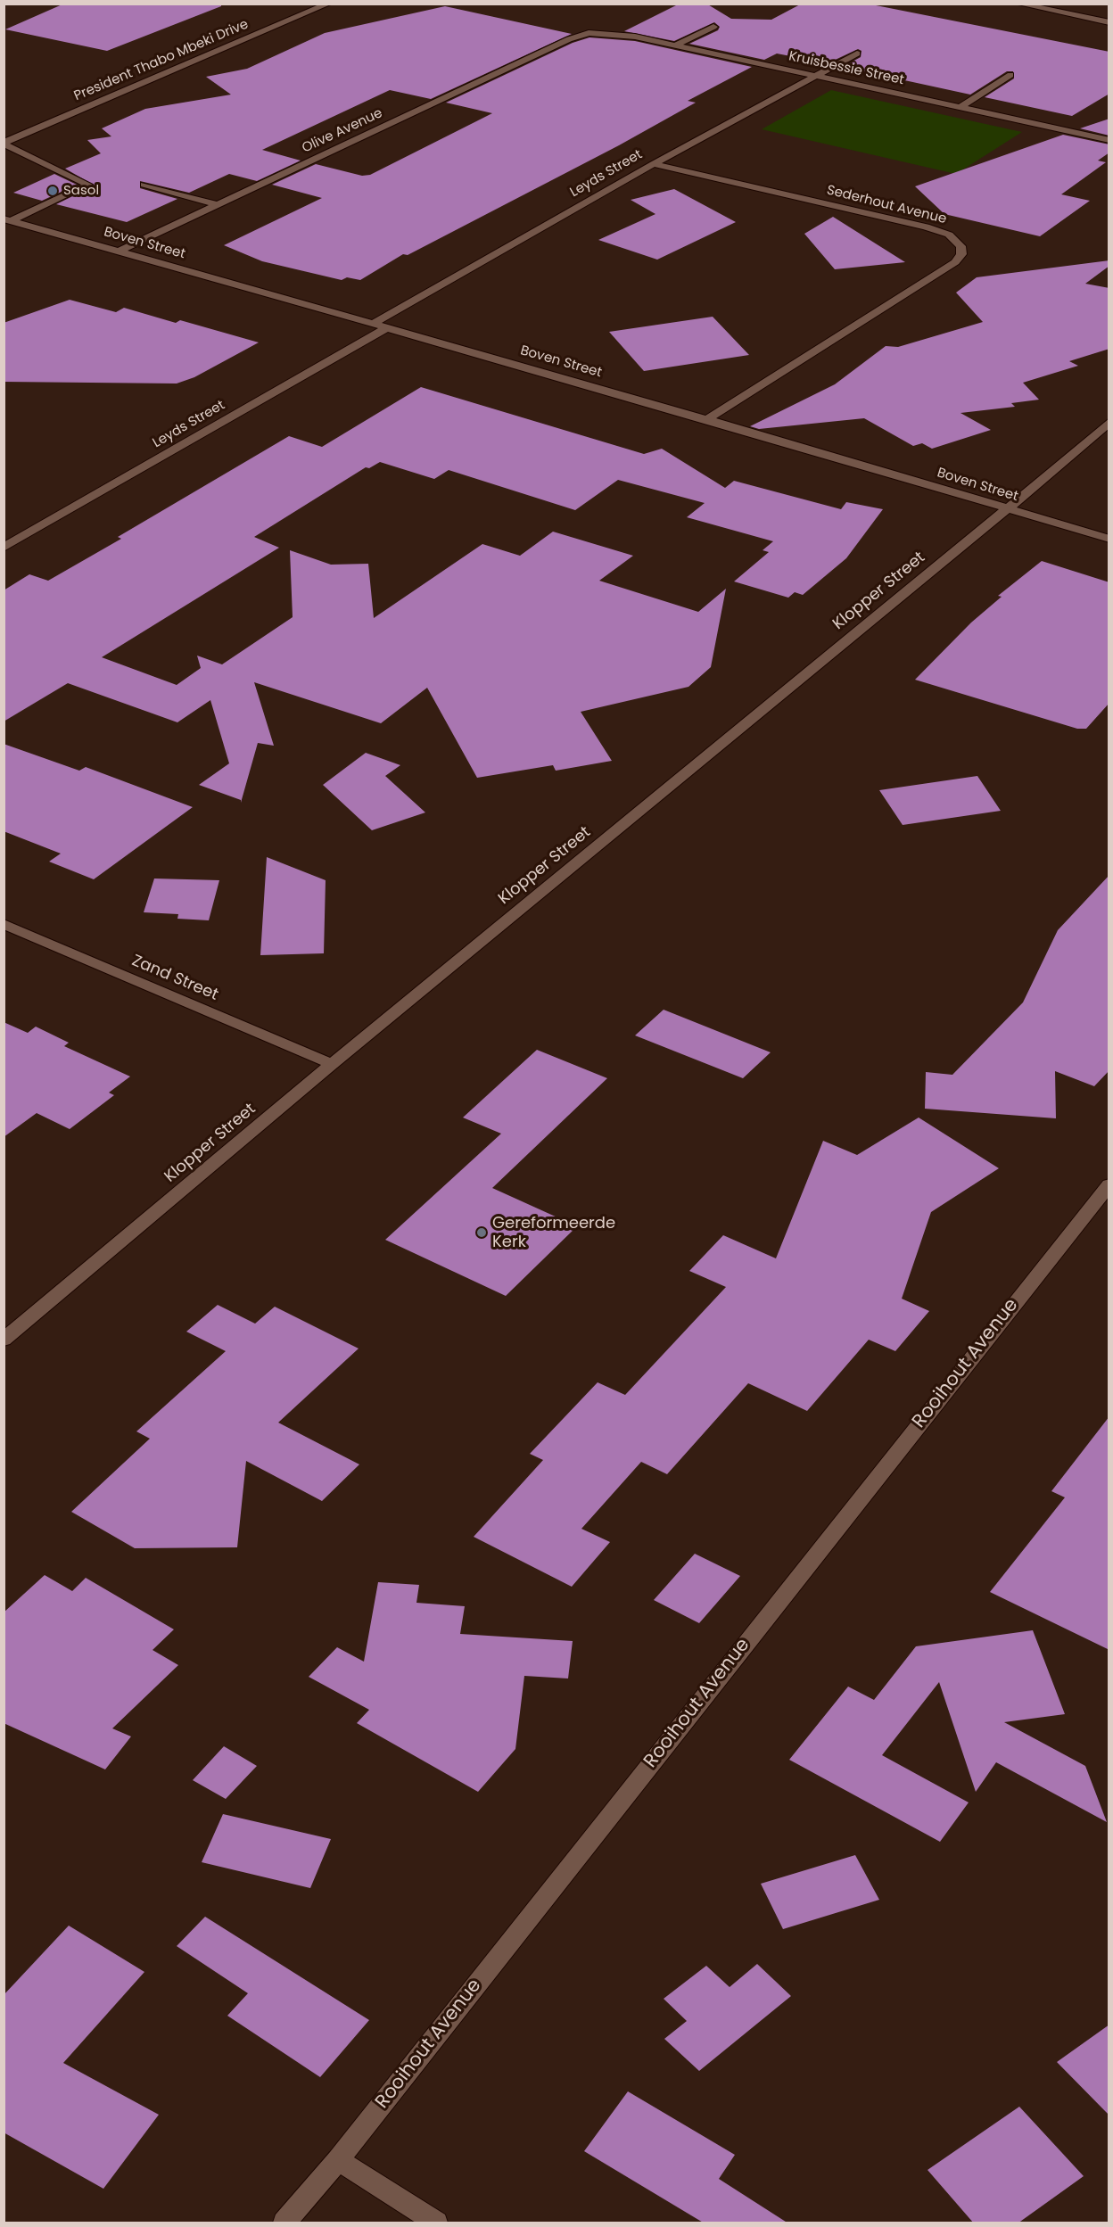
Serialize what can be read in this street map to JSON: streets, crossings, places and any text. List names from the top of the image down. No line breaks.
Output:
{"streets":{"street":["President Thabo Mbeki Drive","Kruisbessie Street","Olive Avenue","Leyds Street","Sederhout Avenue","Boven Street","Klopper Street","Zand Street","Rooihout Avenue"]},"crossings":[["Kruisbessie Street","Olive Avenue"],["Kruisbessie Street","Leyds Street"],["Olive Avenue","Boven Street"],["Leyds Street","Sederhout Avenue"],["Leyds Street","Boven Street"],["Sederhout Avenue","Boven Street"],["Boven Street","Klopper Street"],["Klopper Street","Zand Street"]],"places":["Sasol","Gereformeerde Kerk"]}
